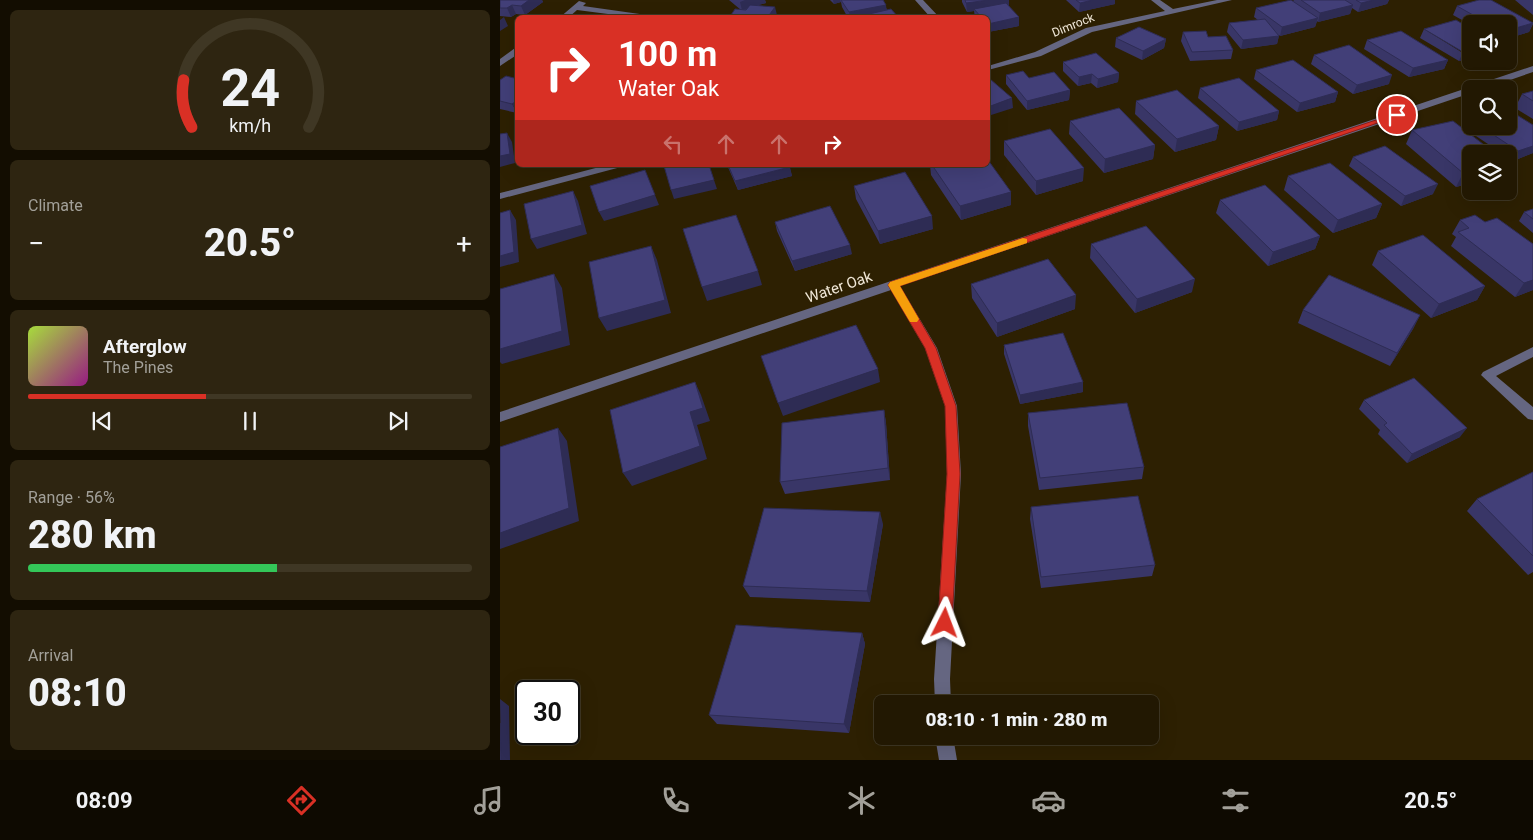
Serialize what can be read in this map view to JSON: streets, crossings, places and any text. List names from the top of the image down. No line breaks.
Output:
{"streets":{"street":["Dimrock","Water Oak"]},"page":{"turn":["100 m","Water Oak"],"tile":["Climate",["Range · 56%","280 km"],["Arrival","08:10"]],"heat":["−","20.5°","+"],"song":["Afterglow","The Pines"],"limit":"30","trip":"08:10 · 1 min · 280 m","tabs":["08:09","20.5°"],"gauge":["24","km/h"]}}
